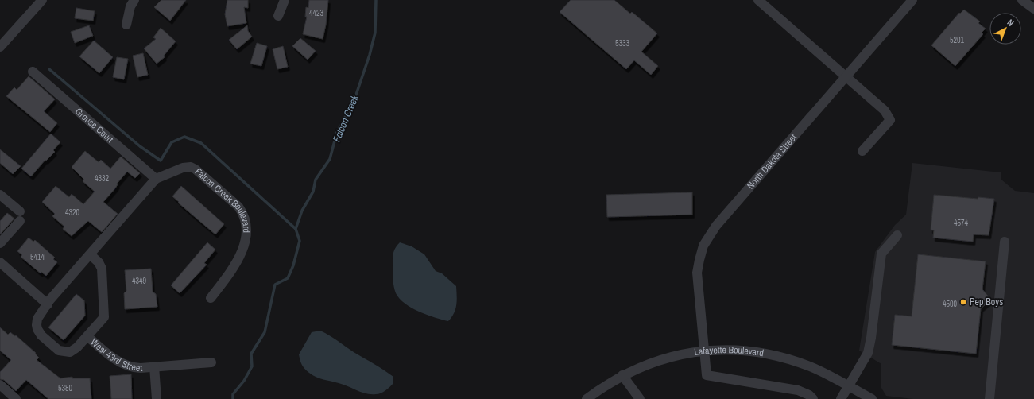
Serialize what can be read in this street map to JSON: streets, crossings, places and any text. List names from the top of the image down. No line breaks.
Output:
{"streets":{"street":["Grouse Court","North Dakota Street","Falcon Creek Boulevard","West 43rd Street","Lafayette Boulevard"]},"crossings":[["Grouse Court","Falcon Creek Boulevard"],["North Dakota Street","Lafayette Boulevard"],["Falcon Creek Boulevard","West 43rd Street"]],"water":["Falcon Creek"],"places":["Pep Boys"],"house_numbers":["4423","5201","5333","4332","4320","4574","5414","4349","4500","5380"],"north":"top right"}
